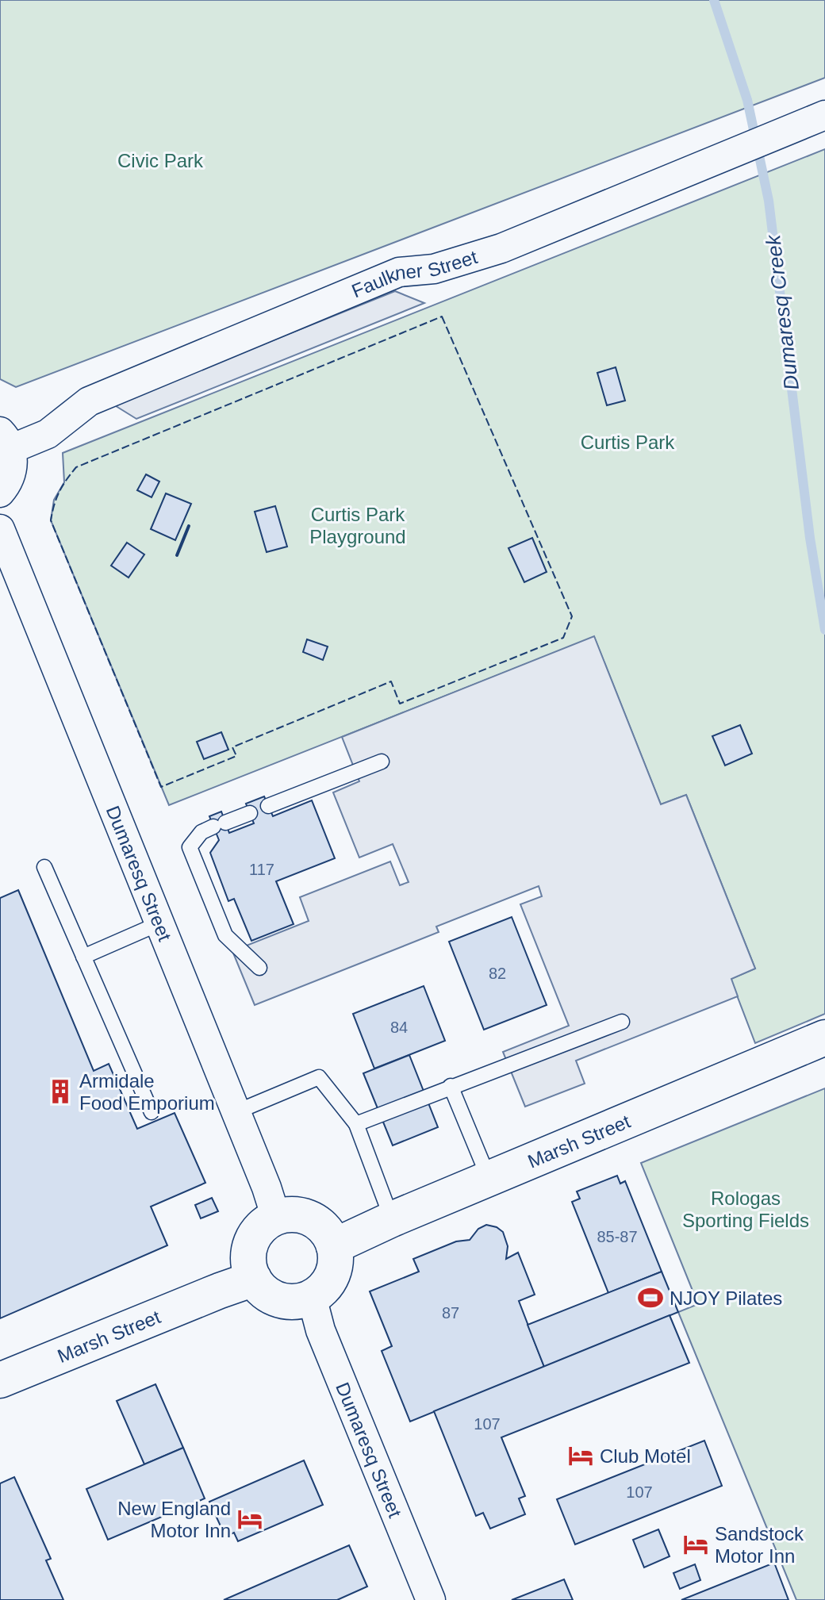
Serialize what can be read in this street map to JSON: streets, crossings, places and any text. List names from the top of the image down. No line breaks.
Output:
{"streets":{"main road":["Marsh Street"],"street":["Faulkner Street","Dumaresq Street"]},"crossings":[["Dumaresq Street","Marsh Street"]],"water":["Dumaresq Creek"],"parks":["Civic Park","Curtis Park","Curtis Park Playground","Rologas Sporting Fields"],"places":{"building":["Armidale Food Emporium"],"sports":["NJOY Pilates"],"hotel":["Club Motel","New England Motor Inn","Sandstock Motor Inn"]},"house_numbers":["117","82","84","85-87","87","107","107"]}
